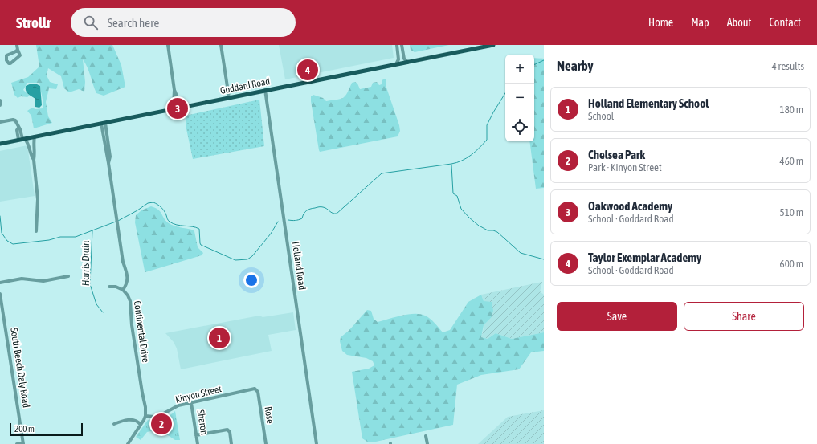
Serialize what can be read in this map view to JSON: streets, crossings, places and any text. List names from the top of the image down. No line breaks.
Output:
{"streets":{"main road":["Goddard Road"],"street":["Holland Road","Continental Drive","South Beech Daly Road","Kinyon Street","Rose","Sharon"]},"crossings":[["Goddard Road","Holland Road"],["Goddard Road","Continental Drive"],["Continental Drive","Kinyon Street"],["Kinyon Street","Rose"],["Kinyon Street","Sharon"]],"water":["Harris Drain"],"scale_bar":"200 m","page":{"header":"Strollr","search":"Search here","nav":["Home","Map","About","Contact"],"heading":["Nearby","4 results"],"map_buttons":["+","−"],"pins":["4","3","1","2"],"list":[{"mark":"1","name":"Holland Elementary School","note":"School","value":"180 m"},{"mark":"2","name":"Chelsea Park","note":"Park · Kinyon Street","value":"460 m"},{"mark":"3","name":"Oakwood Academy","note":"School · Goddard Road","value":"510 m"},{"mark":"4","name":"Taylor Exemplar Academy","note":"School · Goddard Road","value":"600 m"}],"buttons":["Save","Share"],"scale":"200 m"}}
